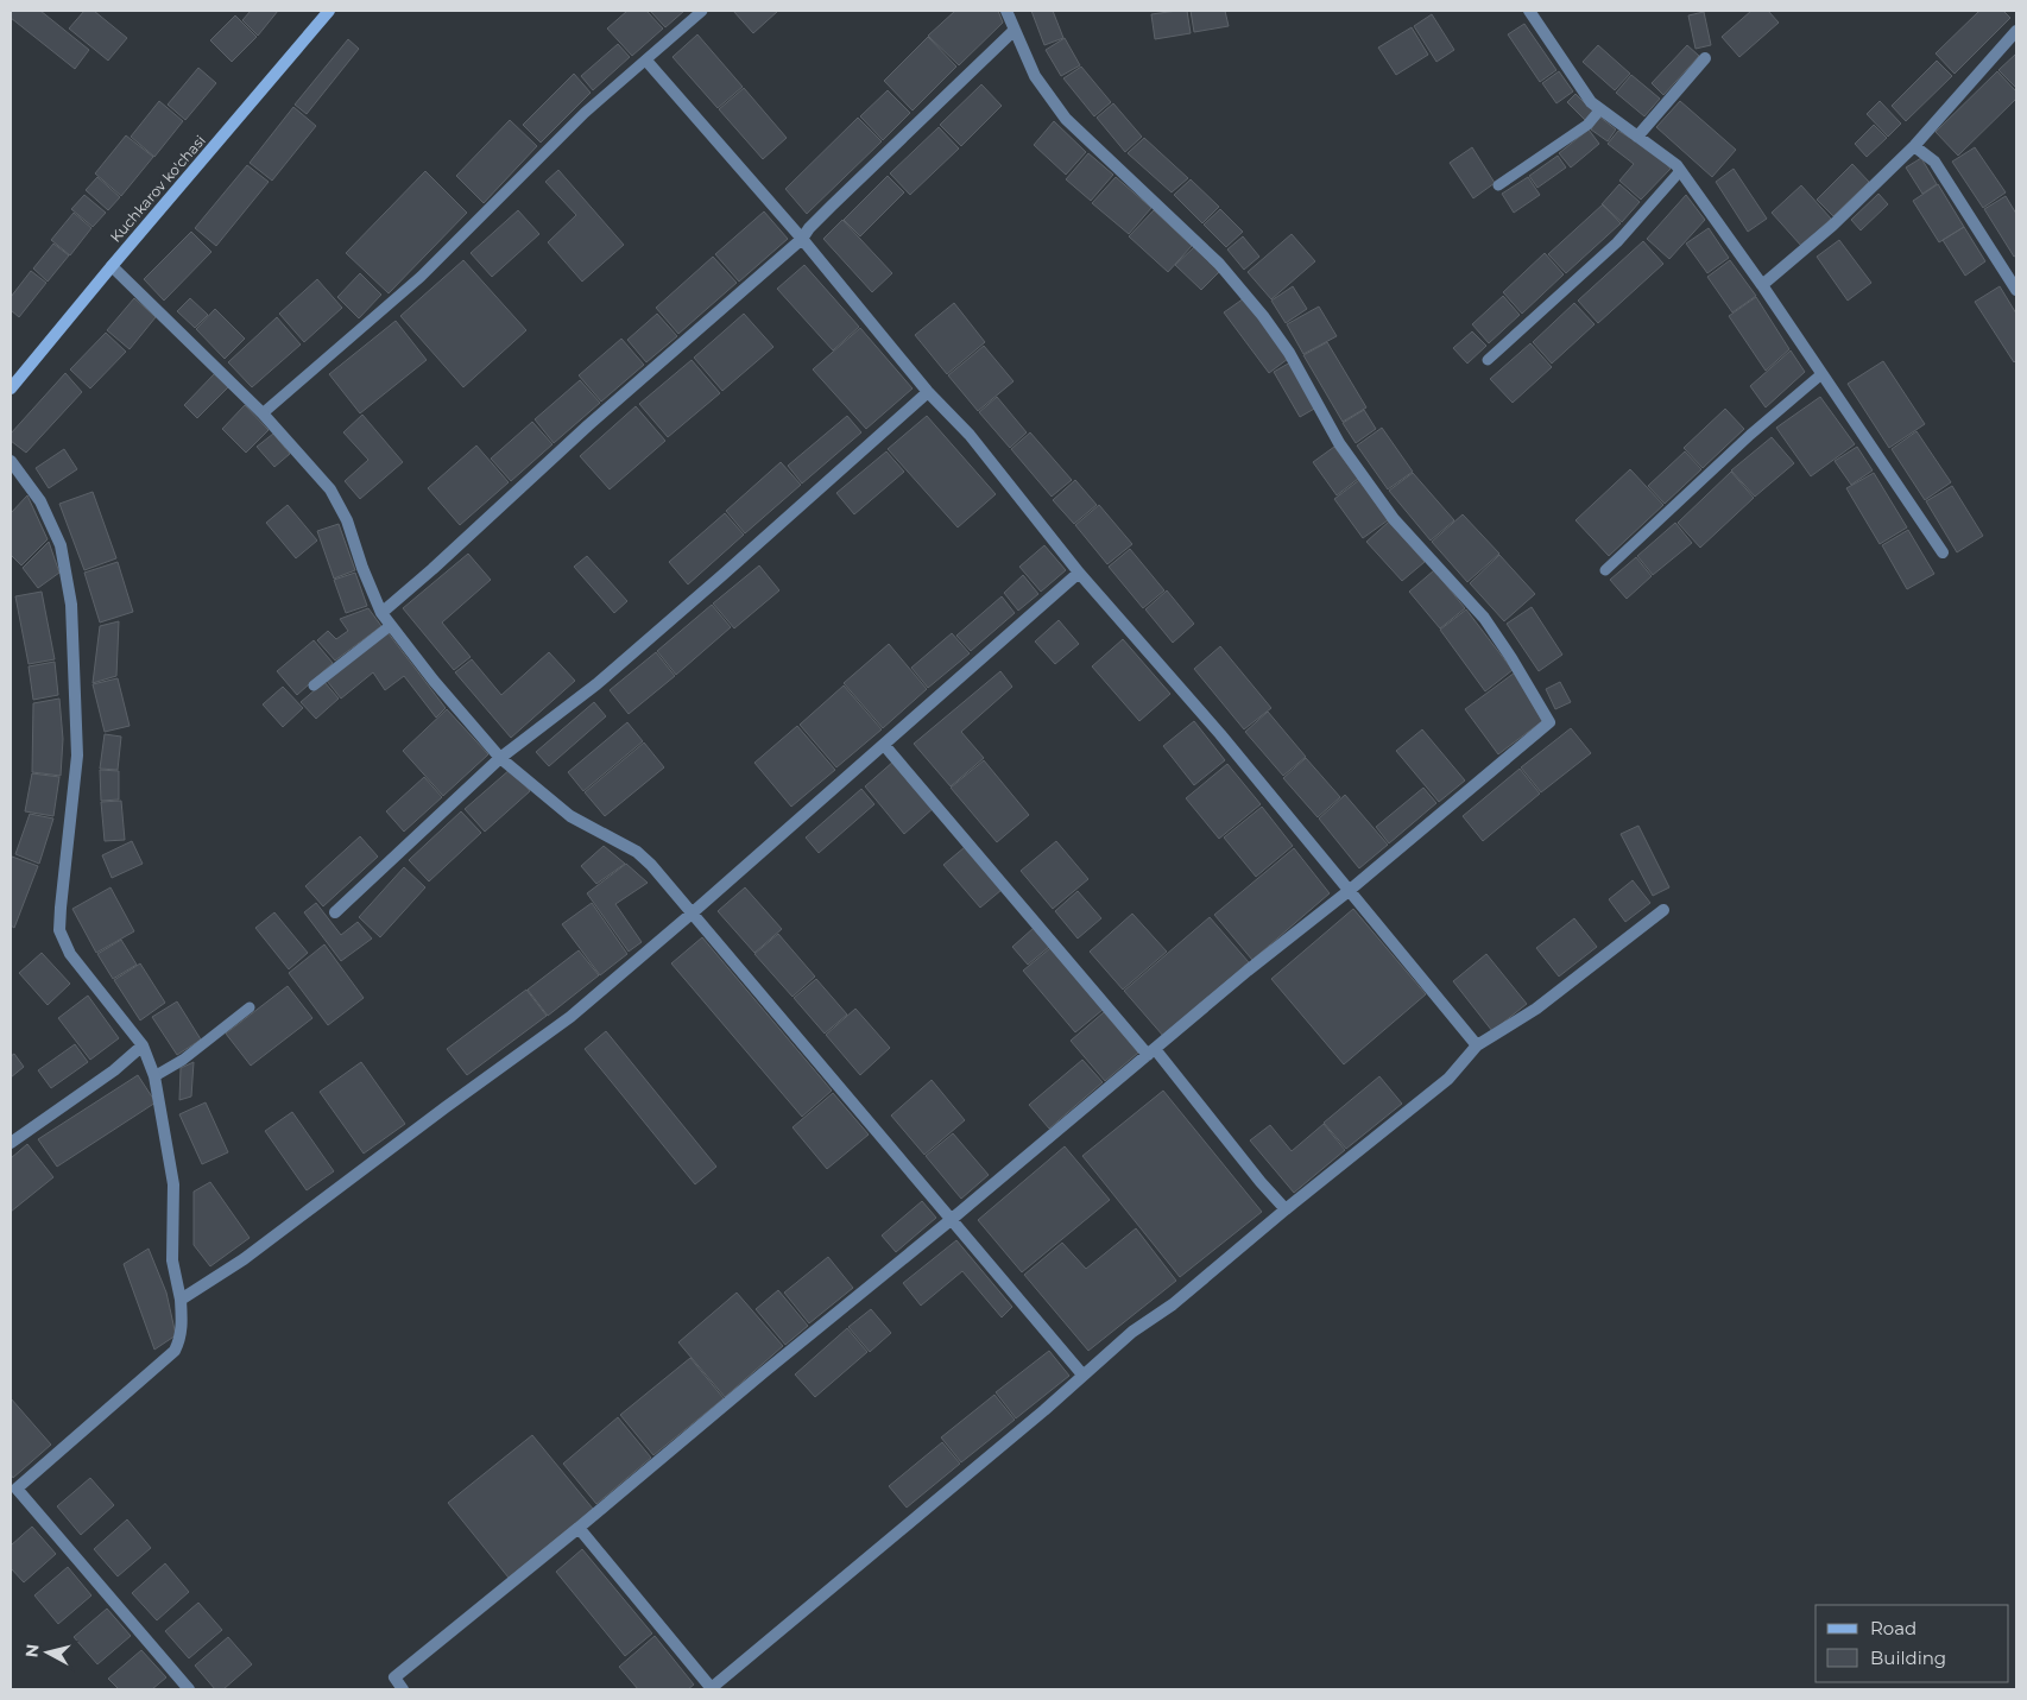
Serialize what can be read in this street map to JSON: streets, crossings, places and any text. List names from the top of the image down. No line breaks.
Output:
{"streets":{"main road":["Kuchkarov ko'chasi"]},"legend":["Road","Building"],"north":"left"}
